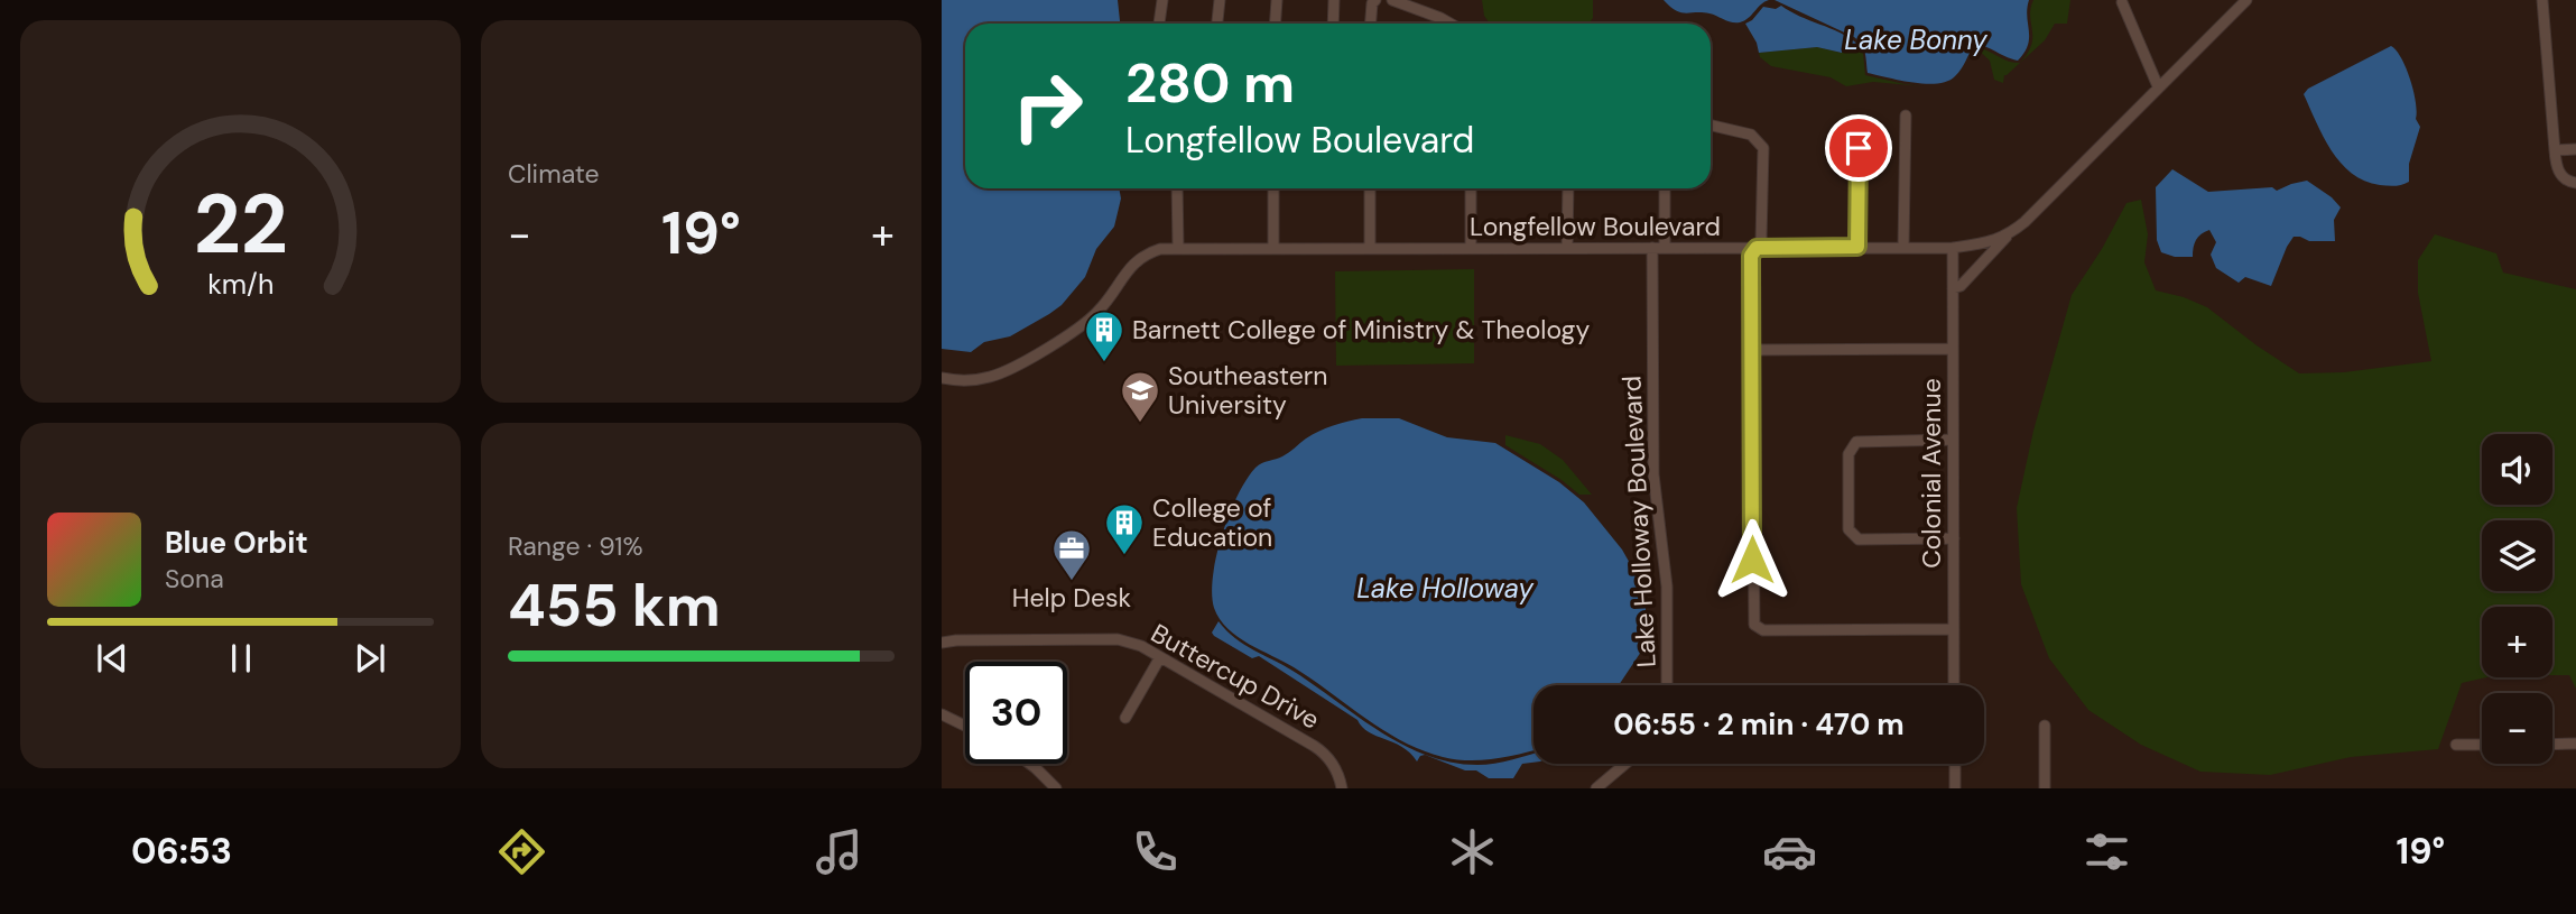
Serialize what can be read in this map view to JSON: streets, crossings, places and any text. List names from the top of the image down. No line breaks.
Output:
{"streets":{"street":["Longfellow Boulevard","Colonial Avenue","Lake Holloway Boulevard","Buttercup Drive"]},"crossings":[["Longfellow Boulevard","Colonial Avenue"],["Longfellow Boulevard","Lake Holloway Boulevard"]],"water":["Lake Bonny","Lake Holloway"],"places":{"building":["Barnett College of Ministry & Theology","College of Education"],"school or university":["Southeastern University"],"office":["Help Desk"]},"page":{"tile":["Climate",["Range · 91%","455 km"]],"turn":["280 m","Longfellow Boulevard"],"heat":["−","19°","+"],"map_buttons":["+","−"],"song":["Blue Orbit","Sona"],"limit":"30","trip":"06:55 · 2 min · 470 m","tabs":["06:53","19°"],"gauge":["22","km/h"]}}
